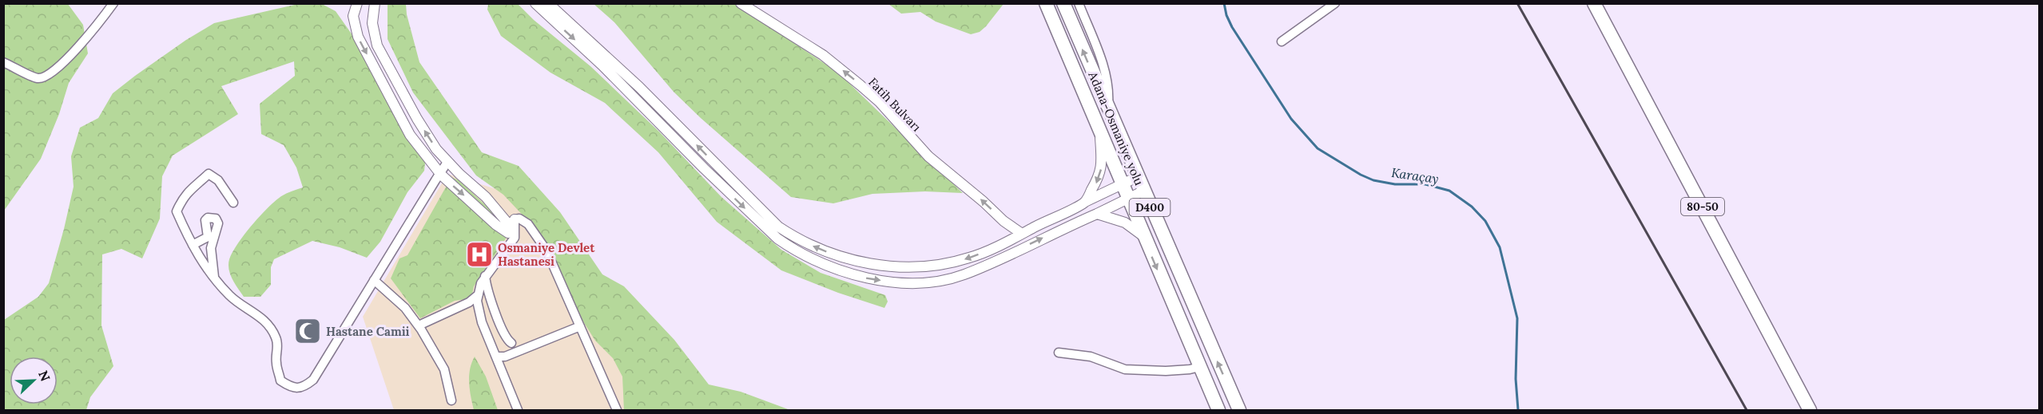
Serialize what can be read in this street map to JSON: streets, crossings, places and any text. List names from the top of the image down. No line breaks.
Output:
{"streets":{"highway":["Adana-Osmaniye yolu","80-50","D400"],"street":["Fatih Bulvarı"]},"one_way":["Fatih Bulvarı"],"water":["Karaçay"],"places":{"hospital":["Osmaniye Devlet Hastanesi"],"mosque":["Hastane Camii"]},"north":"top right"}
